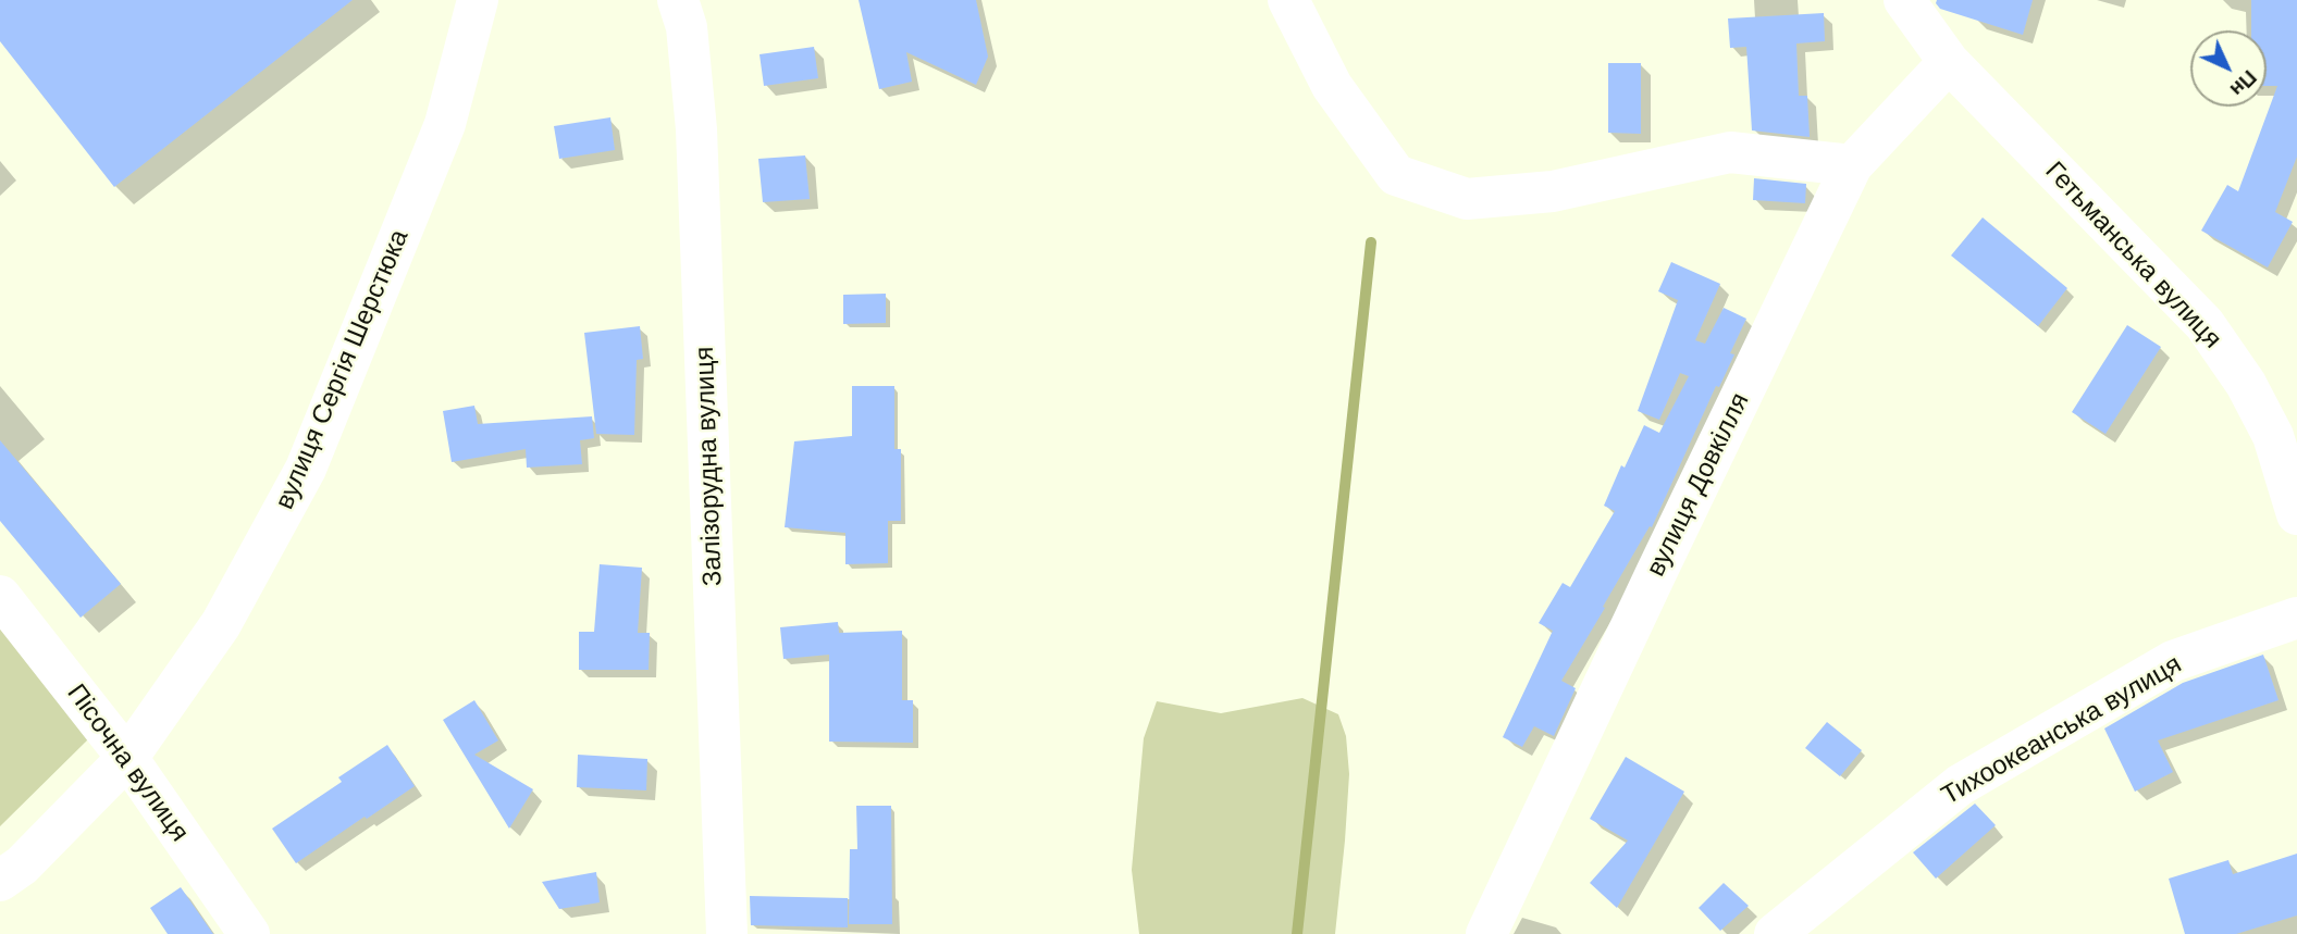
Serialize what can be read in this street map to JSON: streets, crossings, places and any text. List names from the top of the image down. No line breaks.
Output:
{"streets":{"street":["Гетьманська вулиця","вулиця Сергія Шерстюка","Залізорудна вулиця","вулиця Довкілля","Тихоокеанська вулиця","Пісочна вулиця"]},"crossings":[["Гетьманська вулиця","вулиця Довкілля"],["вулиця Сергія Шерстюка","Пісочна вулиця"]],"north":"bottom right"}
